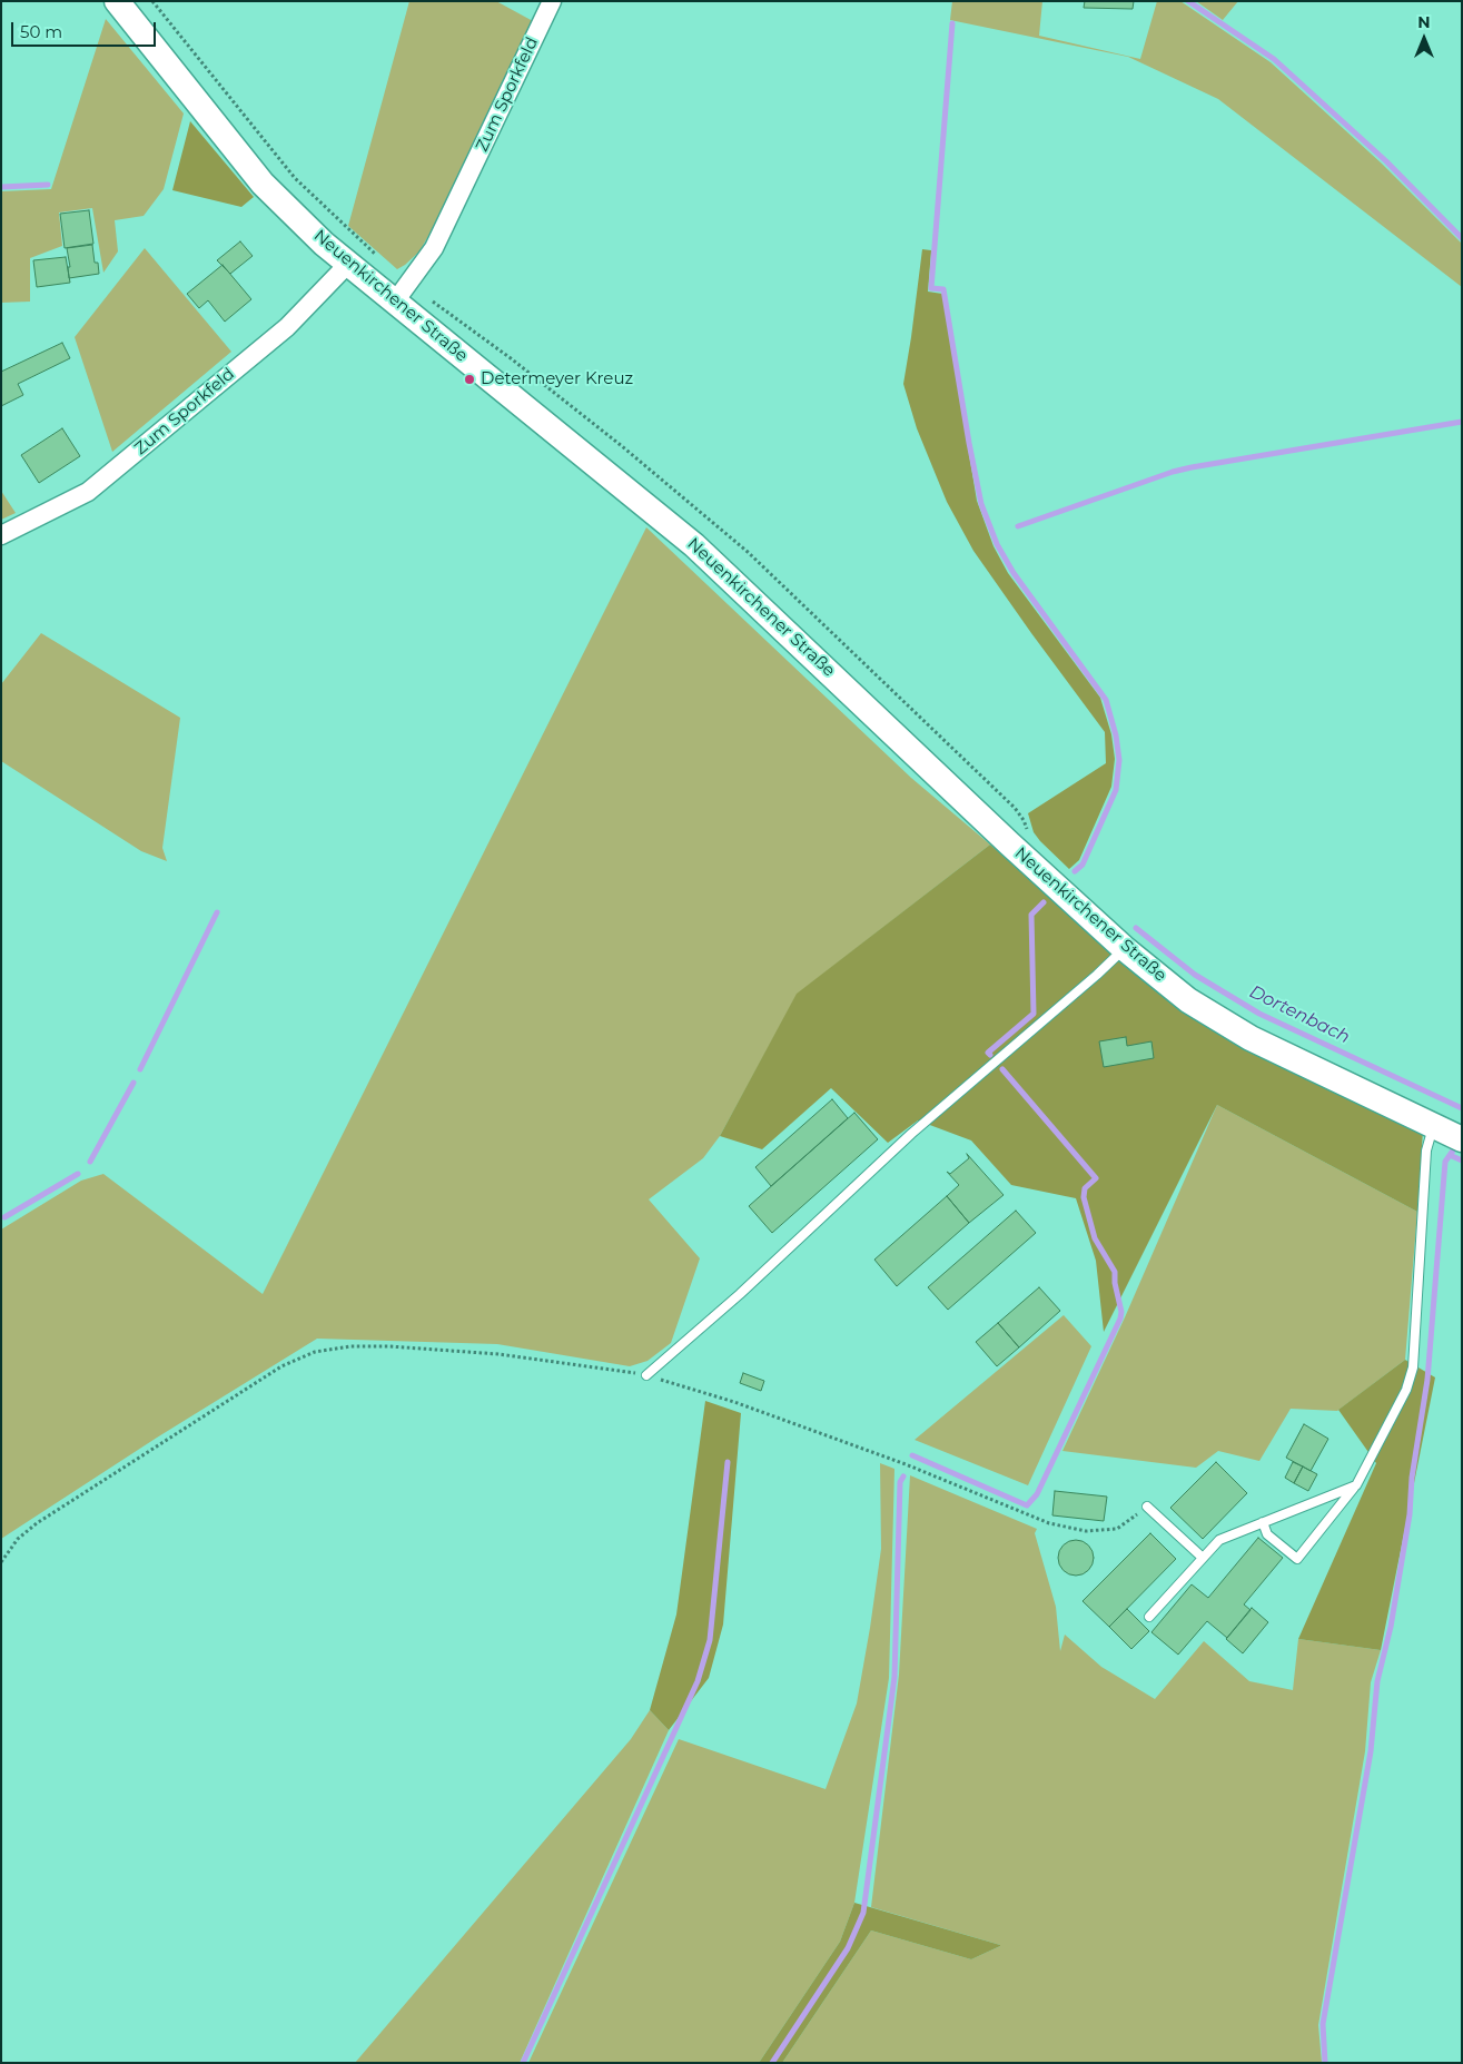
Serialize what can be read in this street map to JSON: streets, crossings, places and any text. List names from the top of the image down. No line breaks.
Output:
{"streets":{"street":["Zum Sporkfeld","Neuenkirchener Straße"]},"crossings":[["Zum Sporkfeld","Neuenkirchener Straße"]],"water":["Dortenbach"],"places":["Determeyer Kreuz"],"scale_bar":"50 m","north":"top"}
